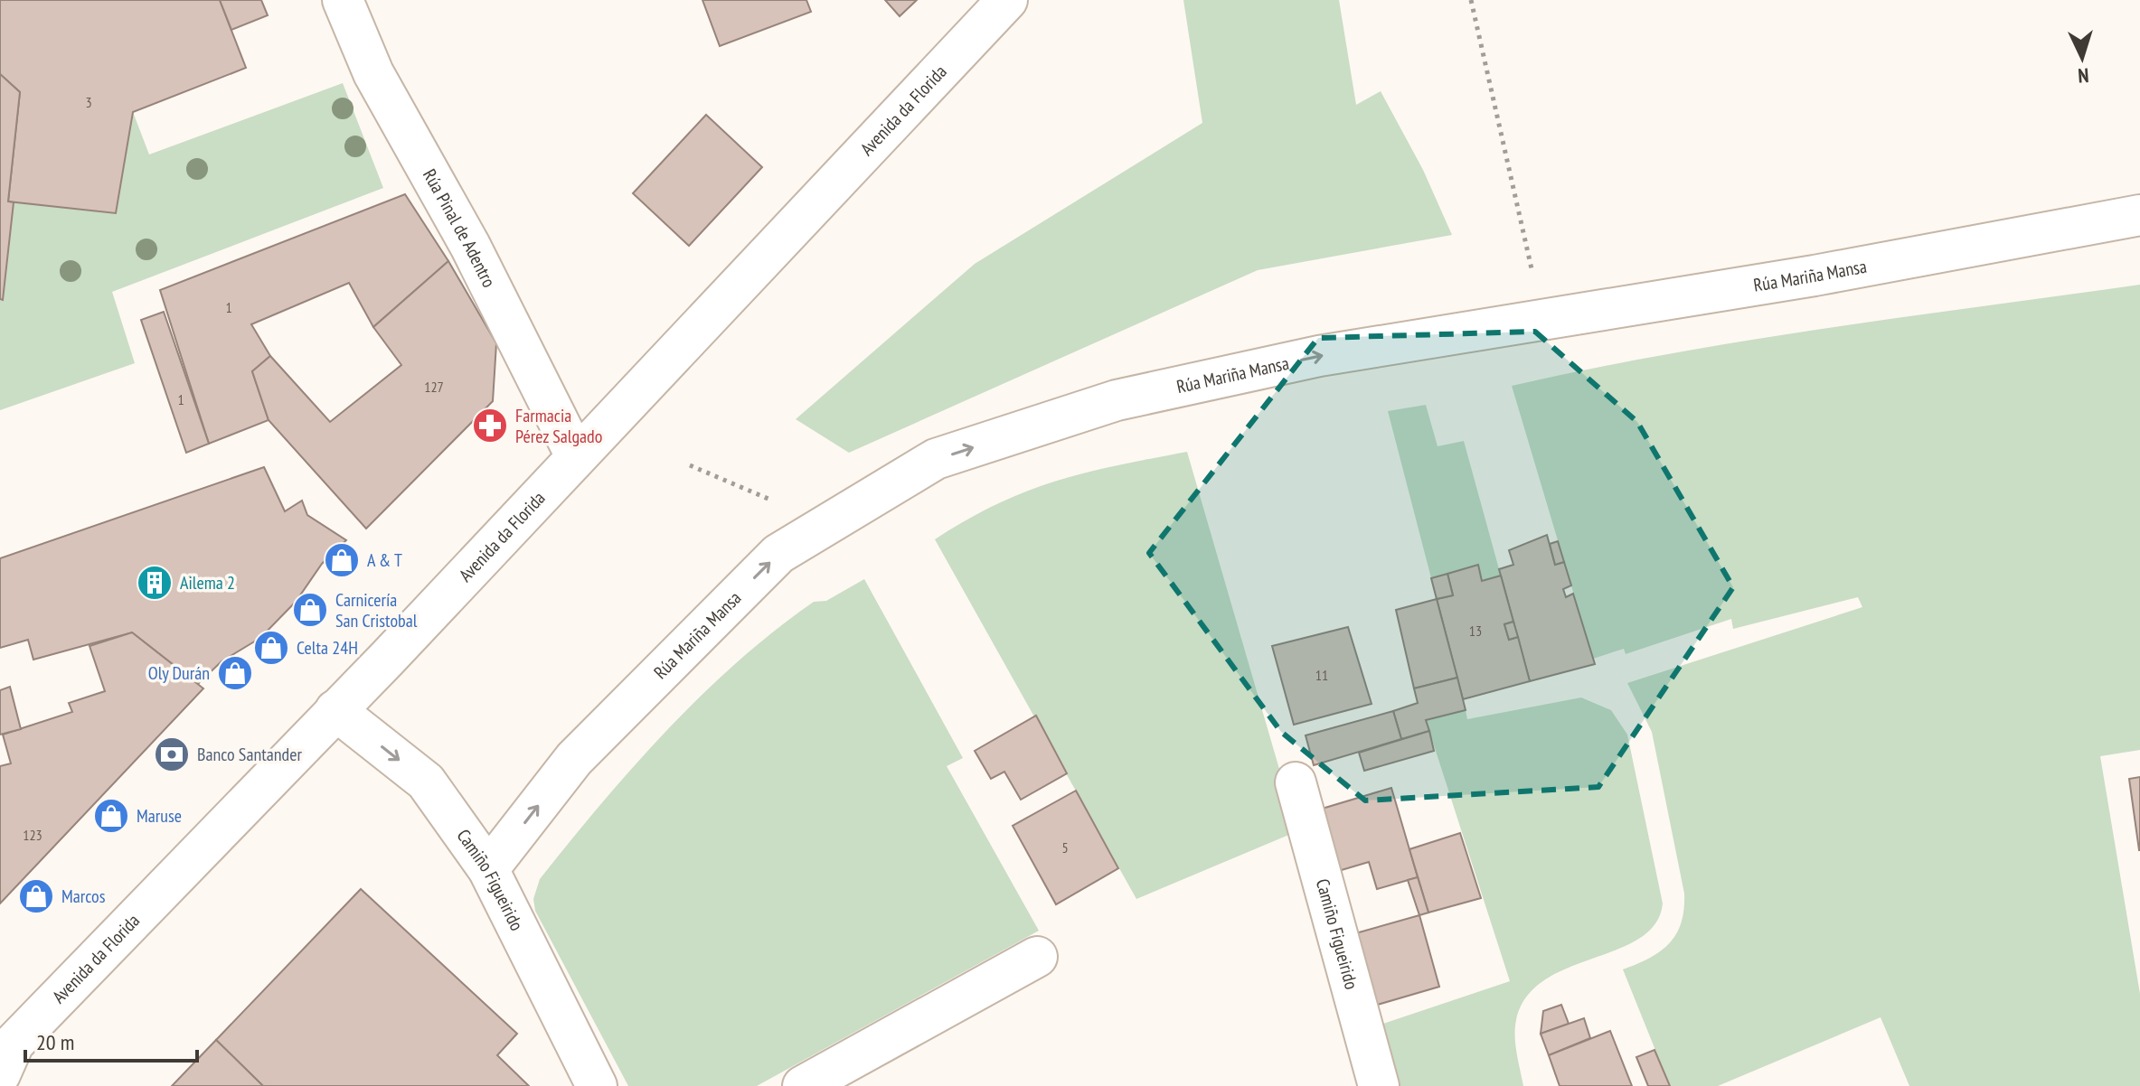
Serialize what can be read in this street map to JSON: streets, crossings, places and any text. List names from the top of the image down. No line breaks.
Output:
{"streets":{"street":["Avenida da Florida","Rúa Pinal de Adentro","Rúa Mariña Mansa","Camiño Figueirido"]},"crossings":[["Avenida da Florida","Rúa Pinal de Adentro"],["Avenida da Florida","Camiño Figueirido"],["Rúa Mariña Mansa","Camiño Figueirido"]],"one_way":["Rúa Mariña Mansa"],"places":{"pharmacy":["Farmacia Pérez Salgado"],"shop":["A & T","Carnicería San Cristobal","Celta 24H","Oly Durán","Maruse","Marcos"],"building":["Ailema 2"],"bank":["Banco Santander"]},"house_numbers":["3","1","127","1","13","11","123","5"],"scale_bar":"20 m","north":"bottom"}
